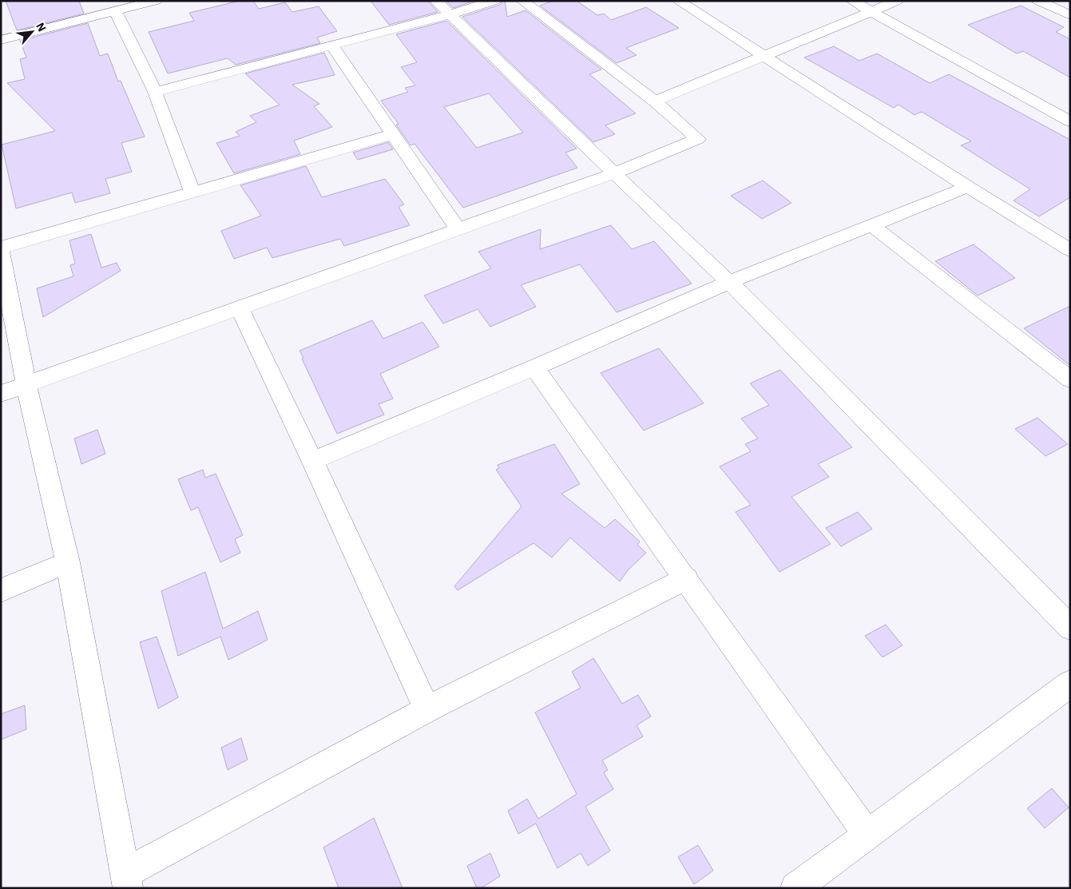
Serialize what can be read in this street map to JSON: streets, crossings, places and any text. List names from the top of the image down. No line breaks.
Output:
{"north":"top right"}
